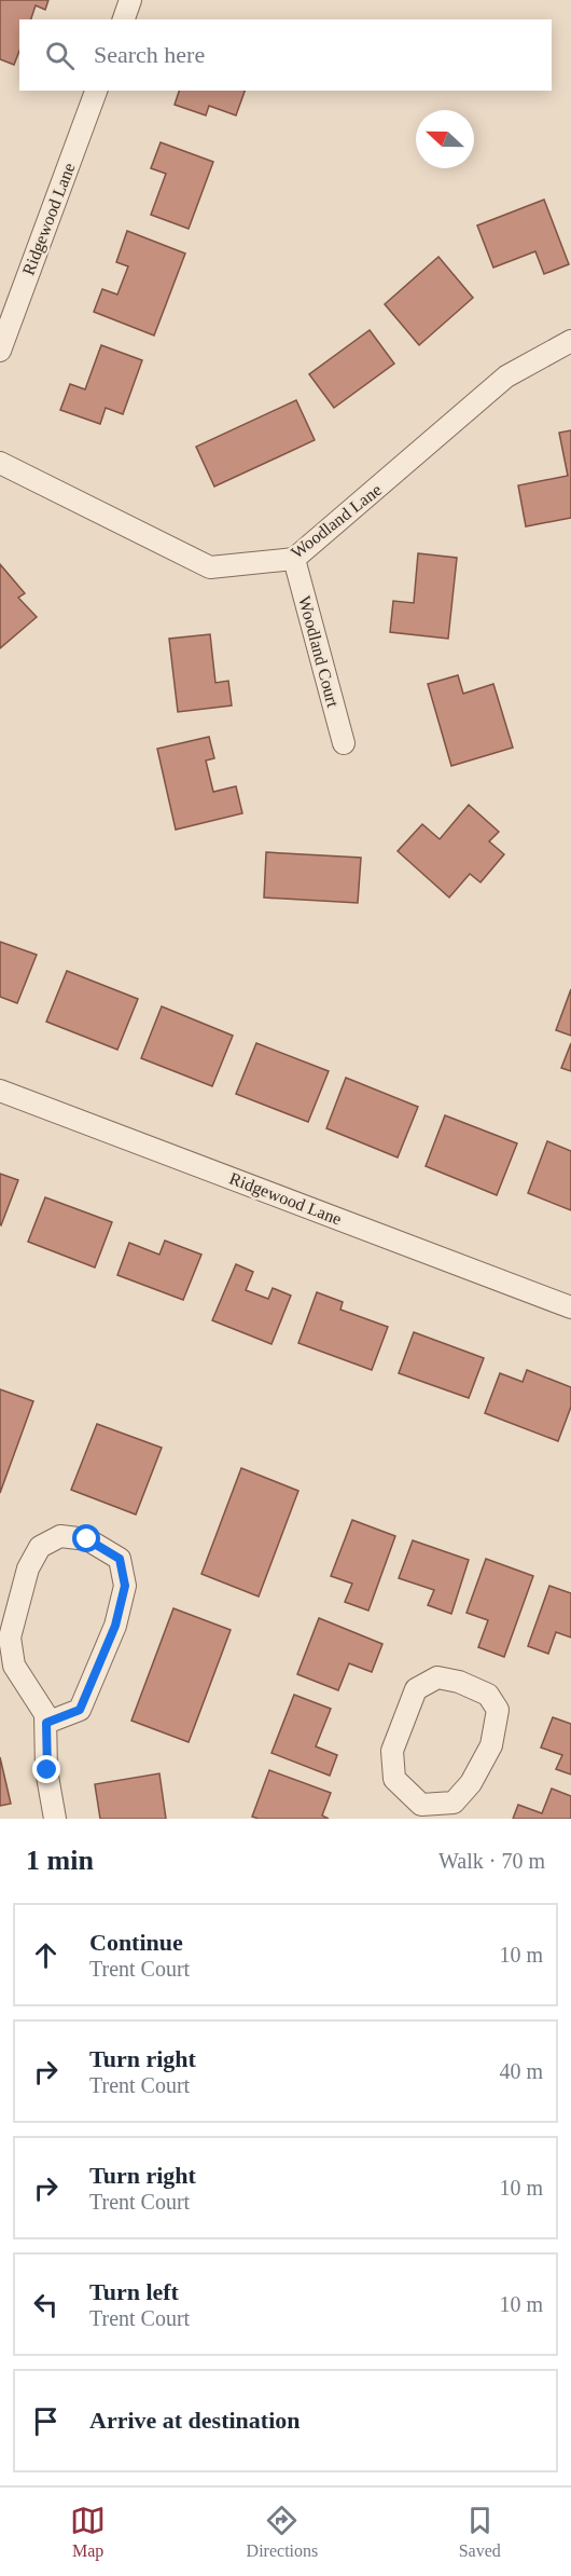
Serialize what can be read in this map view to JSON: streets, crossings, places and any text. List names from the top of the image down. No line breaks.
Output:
{"streets":{"street":["Ridgewood Lane","Woodland Lane","Woodland Court"]},"crossings":[["Woodland Lane","Woodland Court"]],"north":"left","page":{"search":"Search here","heading":["1 min","Walk · 70 m"],"list":[["Continue","Trent Court","10 m"],["Turn right","Trent Court","40 m"],["Turn right","Trent Court","10 m"],["Turn left","Trent Court","10 m"],"Arrive at destination"],"nav":["Map","Directions","Saved"]}}
